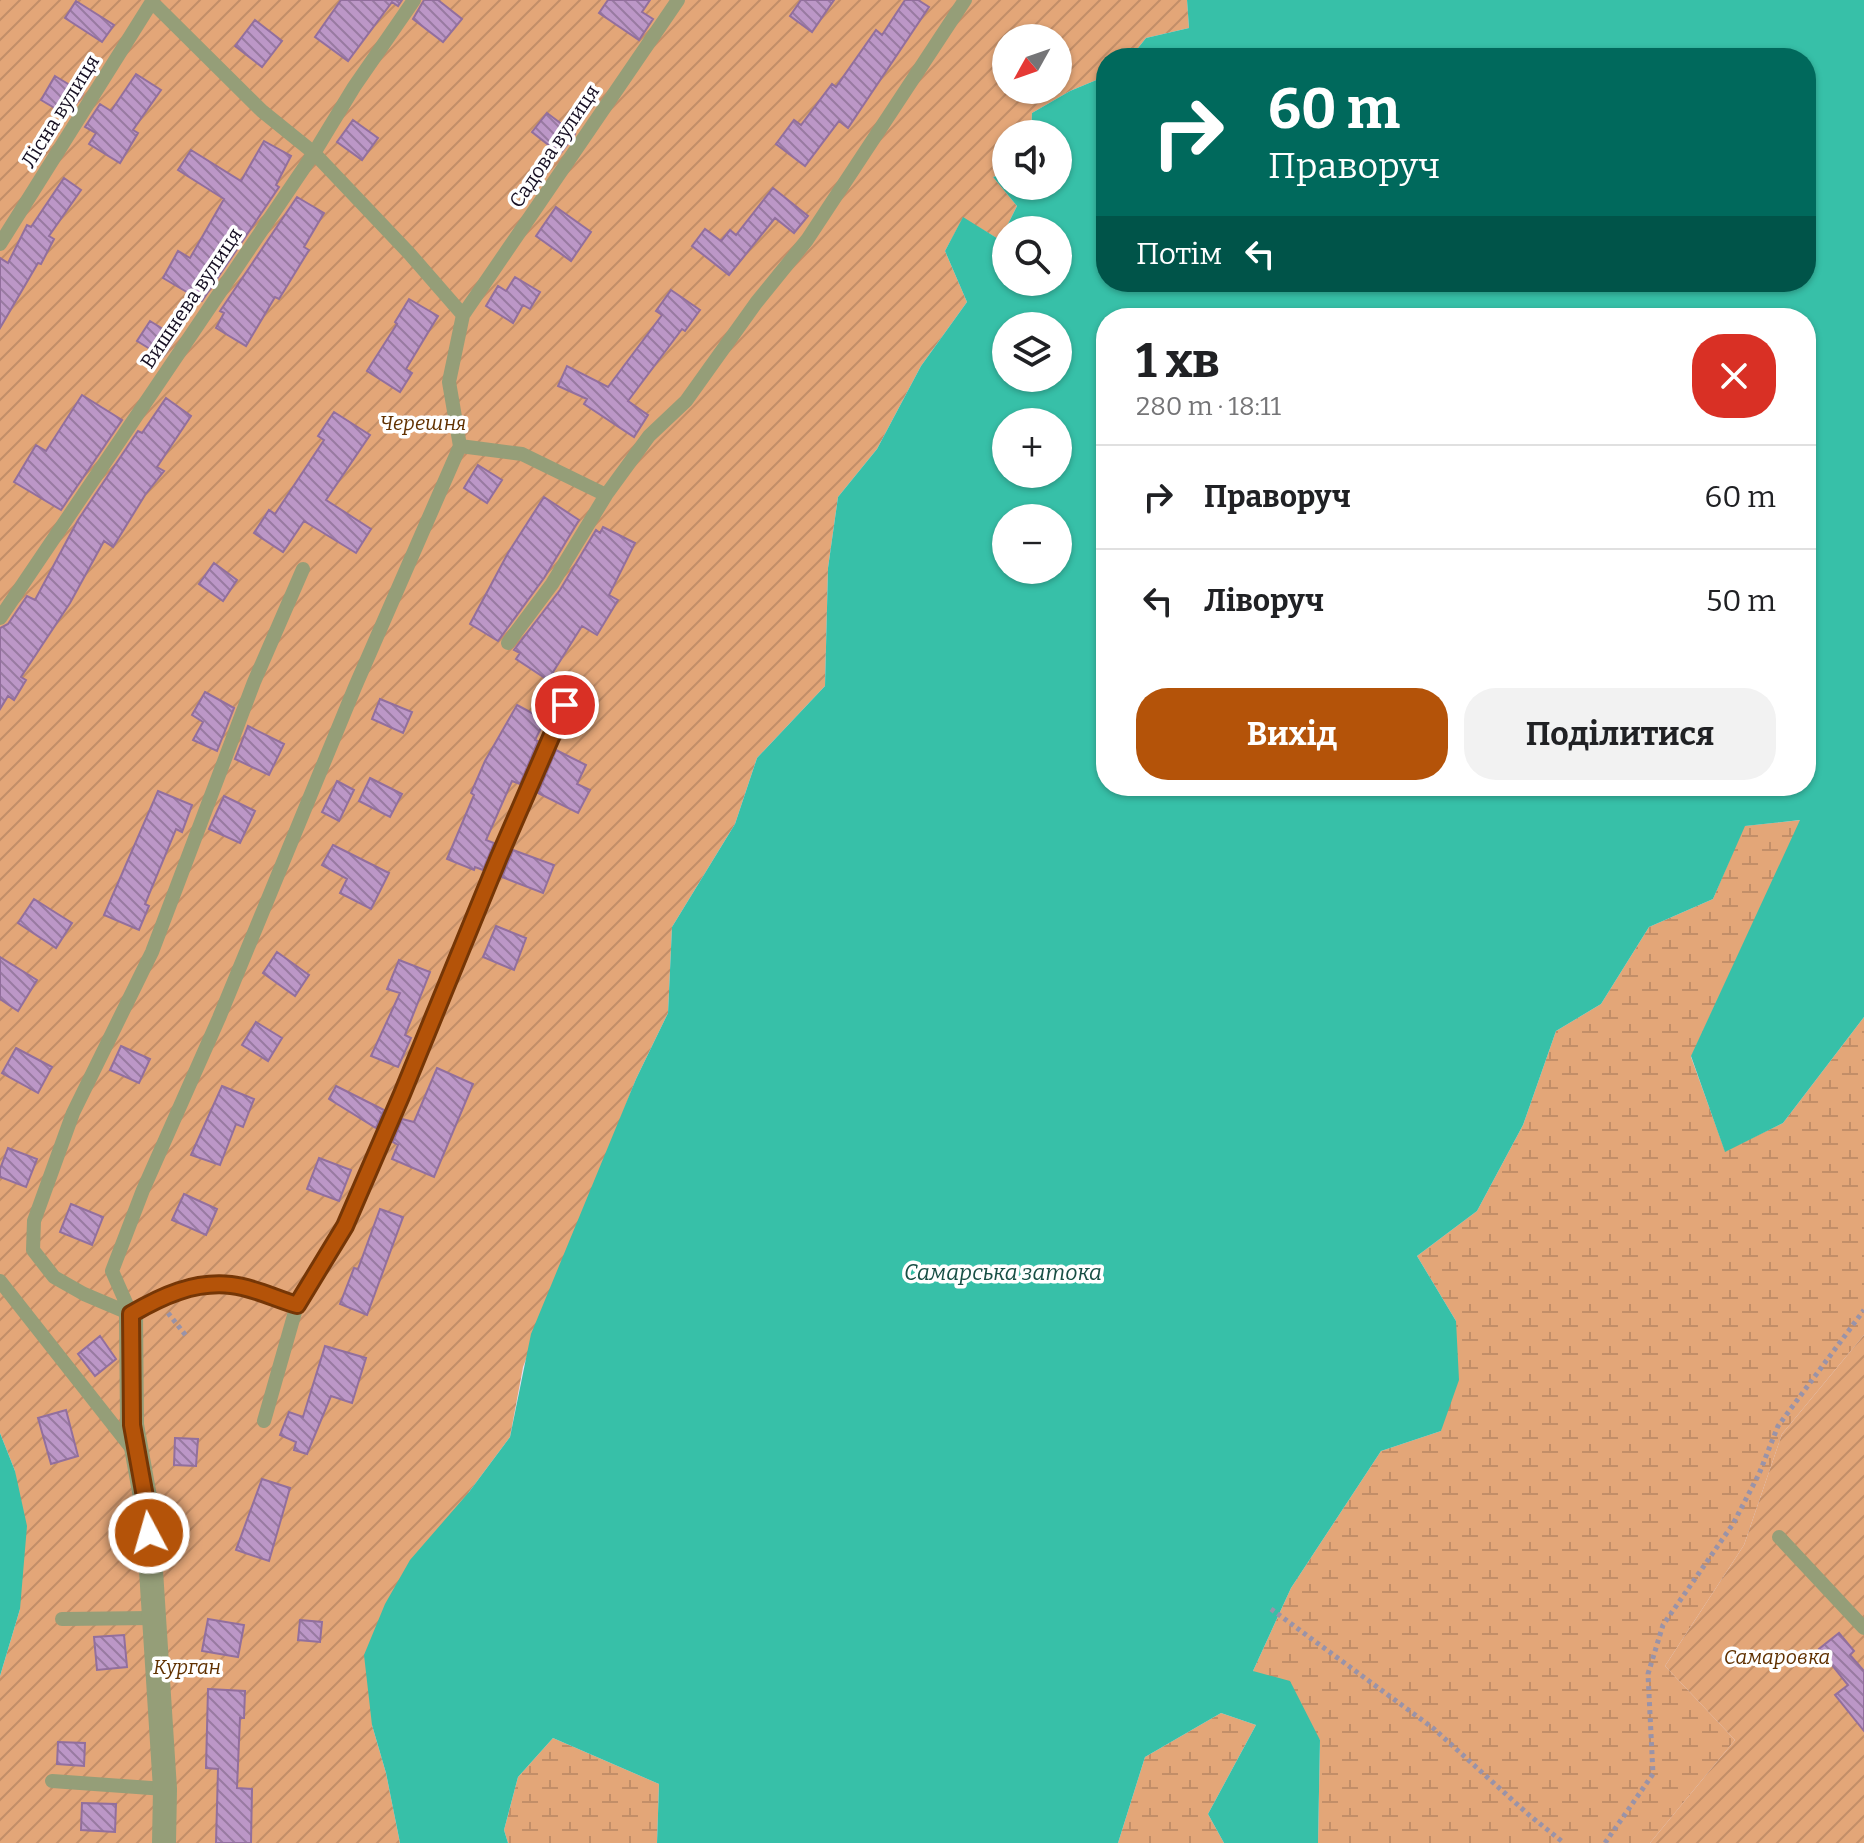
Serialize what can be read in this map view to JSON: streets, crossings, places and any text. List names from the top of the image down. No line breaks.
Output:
{"streets":{"lane":["Лісна вулиця","Садова вулиця","Вишнева вулиця"]},"water":["Самарська затока"],"parks":["Черешня","Самаровка","Курган"],"north":"bottom left","page":{"map_buttons":["+","−"],"turn":["60 m","Праворуч"],"then":"Потім","heading":["1 хв","280 m · 18:11"],"list":[{"name":"Праворуч","value":"60 m"},{"name":"Ліворуч","value":"50 m"}],"buttons":["Вихід","Поділитися"]}}
